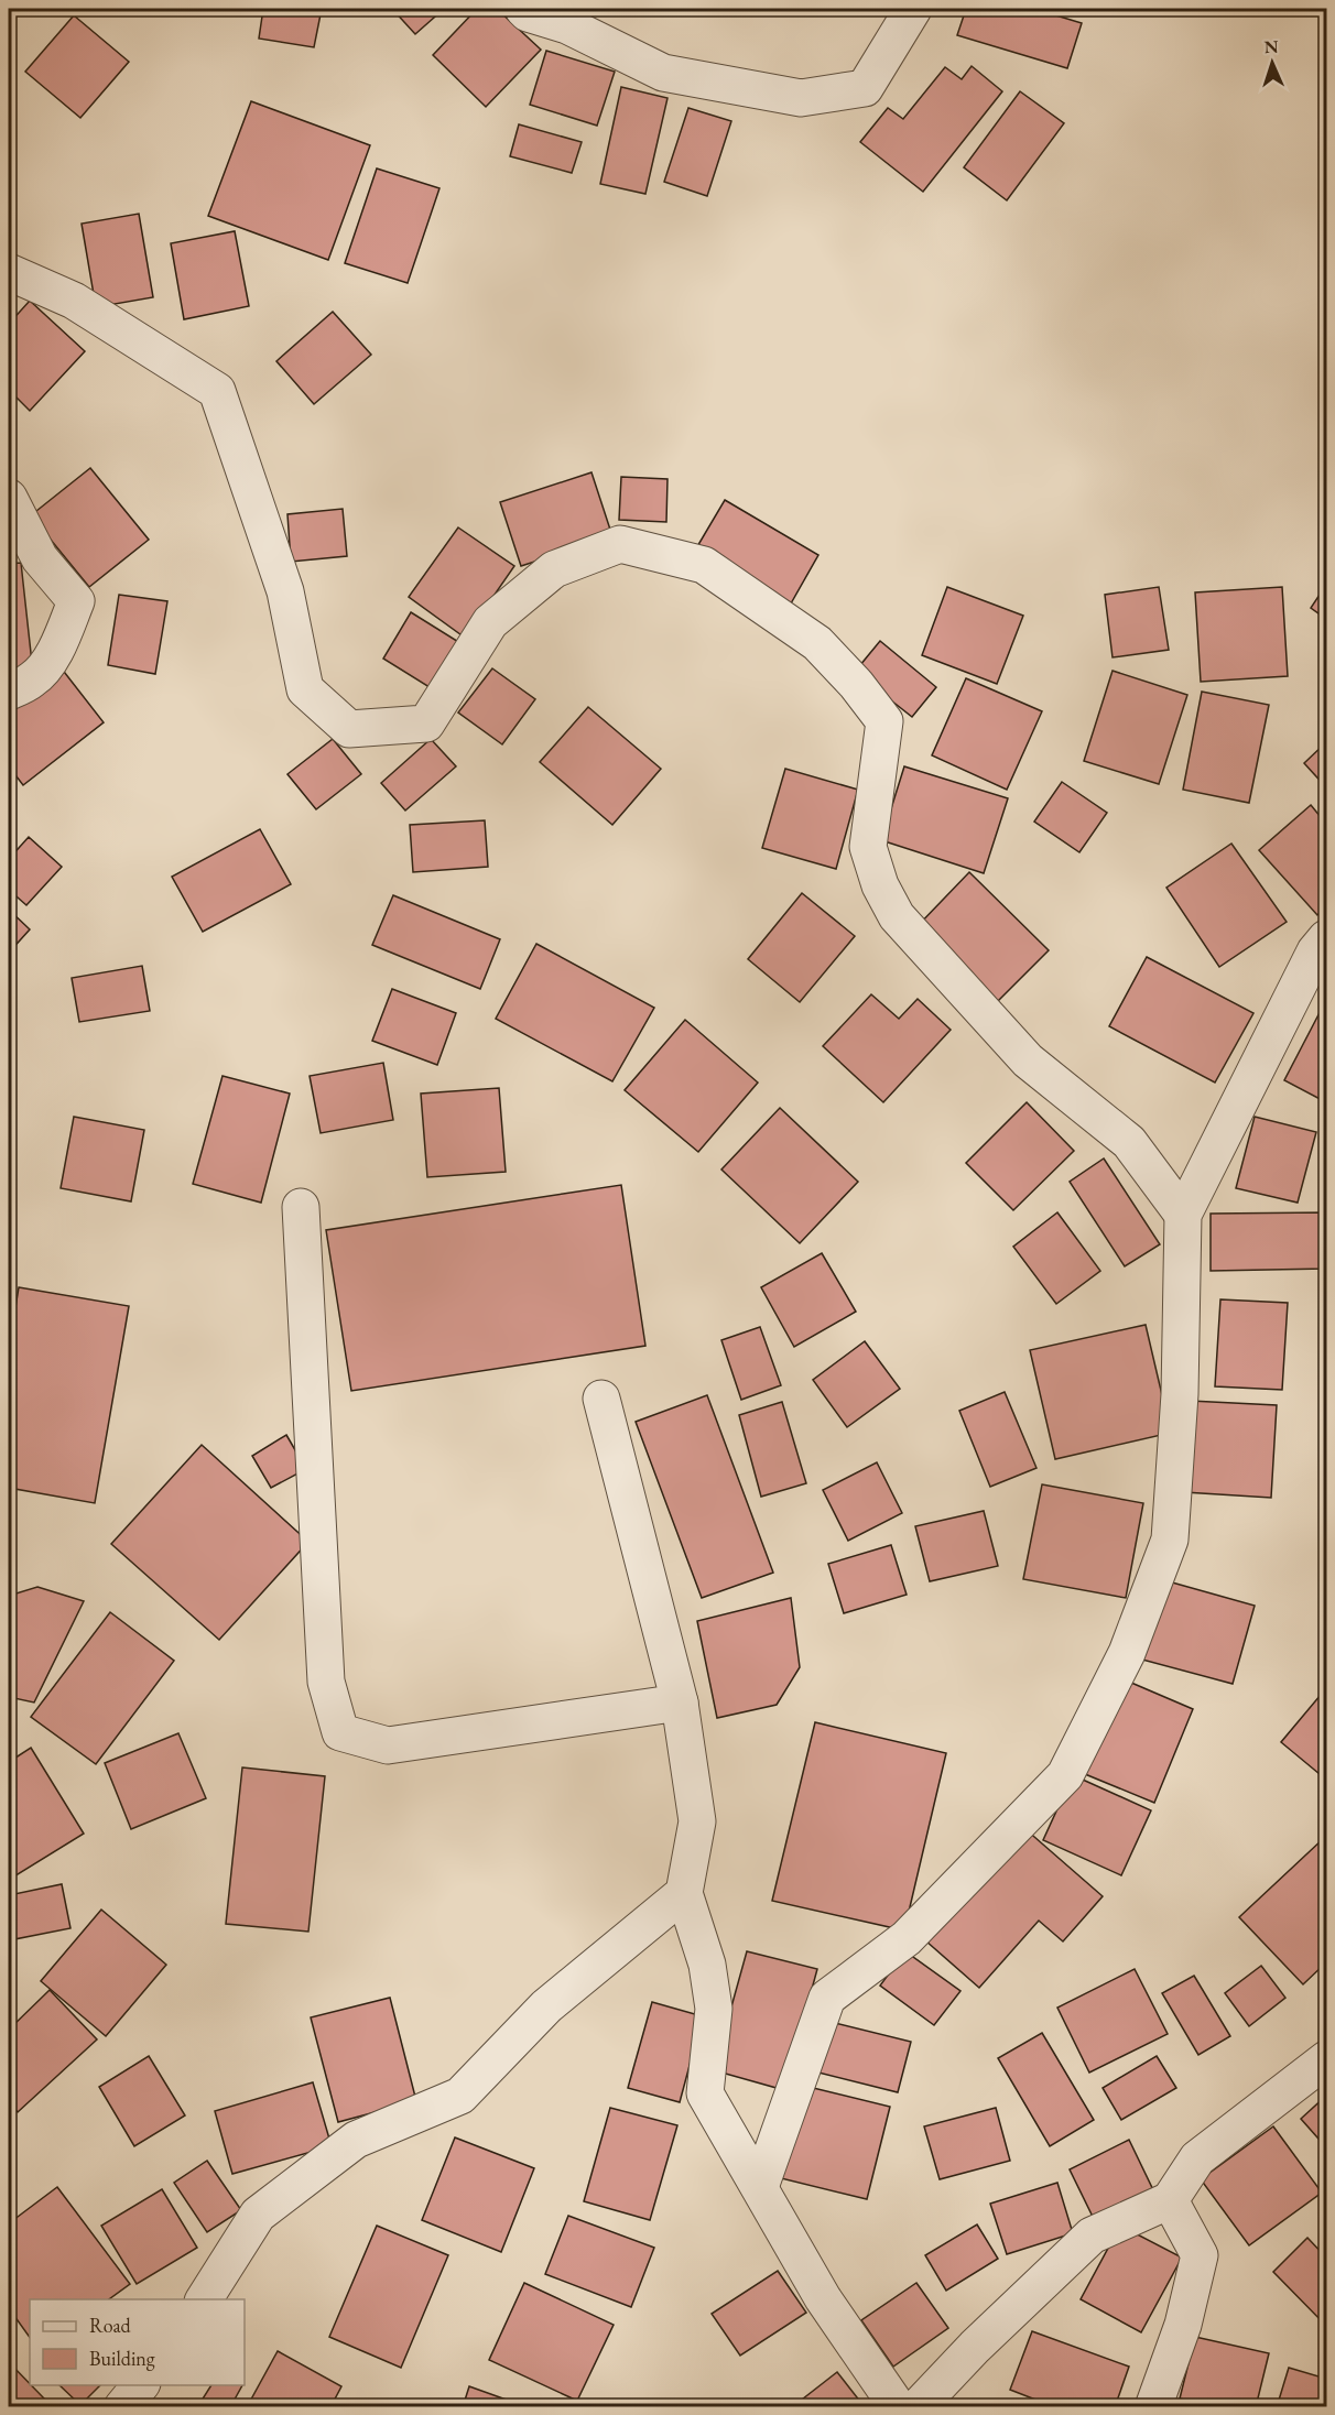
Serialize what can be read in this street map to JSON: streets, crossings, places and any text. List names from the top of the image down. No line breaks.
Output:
{"legend":["Road","Building"],"north":"top"}
